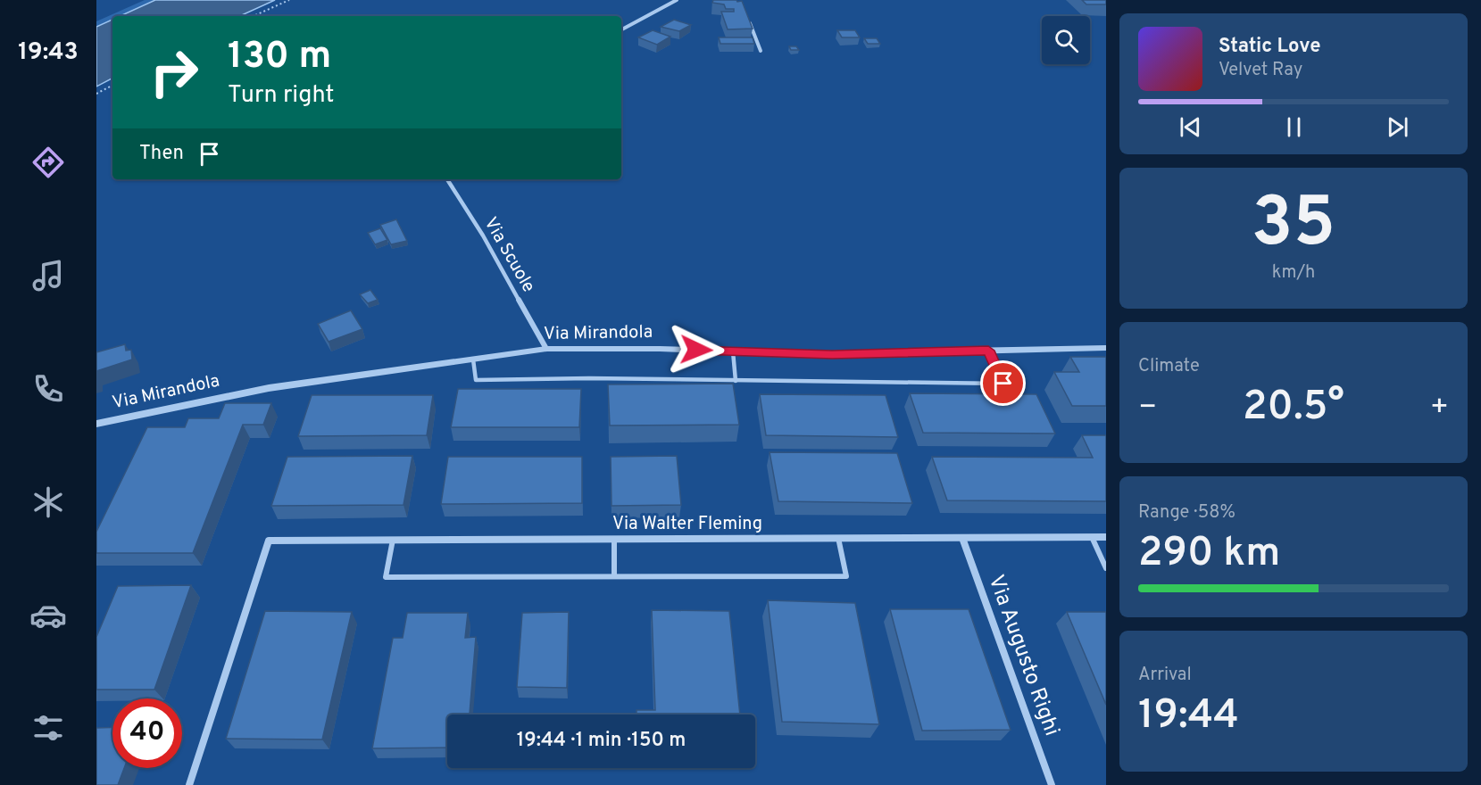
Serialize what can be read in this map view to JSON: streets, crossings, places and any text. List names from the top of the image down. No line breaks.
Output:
{"streets":{"street":["Via Scuole","Via Mirandola","Via Walter Fleming","Via Augusto Righi"]},"crossings":[["Via Scuole","Via Mirandola"],["Via Walter Fleming","Via Augusto Righi"]],"page":{"tabs":"19:43","turn":["130 m","Turn right"],"song":["Static Love","Velvet Ray"],"then":"Then","tile":[["35","km/h"],"Climate",["Range · 58%","290 km"],["Arrival","19:44"]],"heat":["−","20.5°","+"],"limit":"40","trip":"19:44 · 1 min · 150 m"}}
